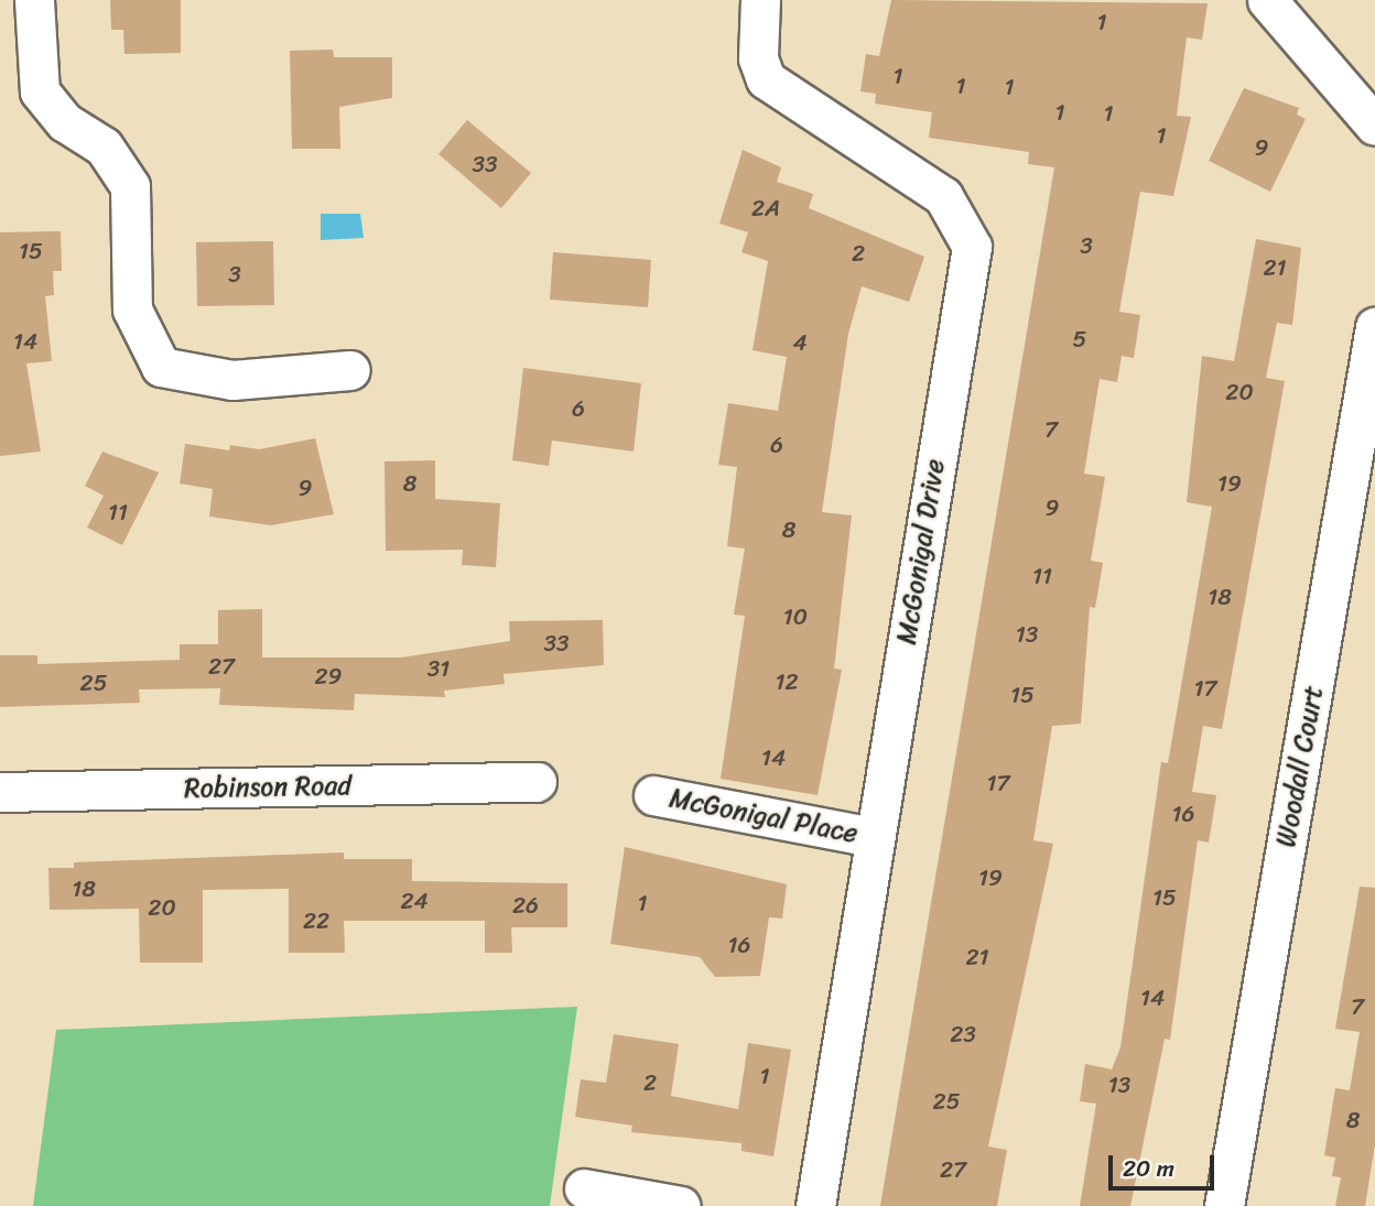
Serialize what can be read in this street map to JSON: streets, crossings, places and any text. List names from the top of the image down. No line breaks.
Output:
{"streets":{"street":["McGonigal Drive","Woodall Court","Robinson Road","McGonigal Place"]},"crossings":[["McGonigal Drive","McGonigal Place"]],"house_numbers":["1","1","1","1","1","1","1","9","33","2A","3","15","2","21","3","5","14","4","20","6","7","6","8","19","9","9","11","8","11","18","10","13","33","27","31","29","12","25","17","15","14","17","16","19","18","15","24","1","26","20","22","16","21","14","7","23","1","2","13","25","8","27"],"scale_bar":"20 m"}
